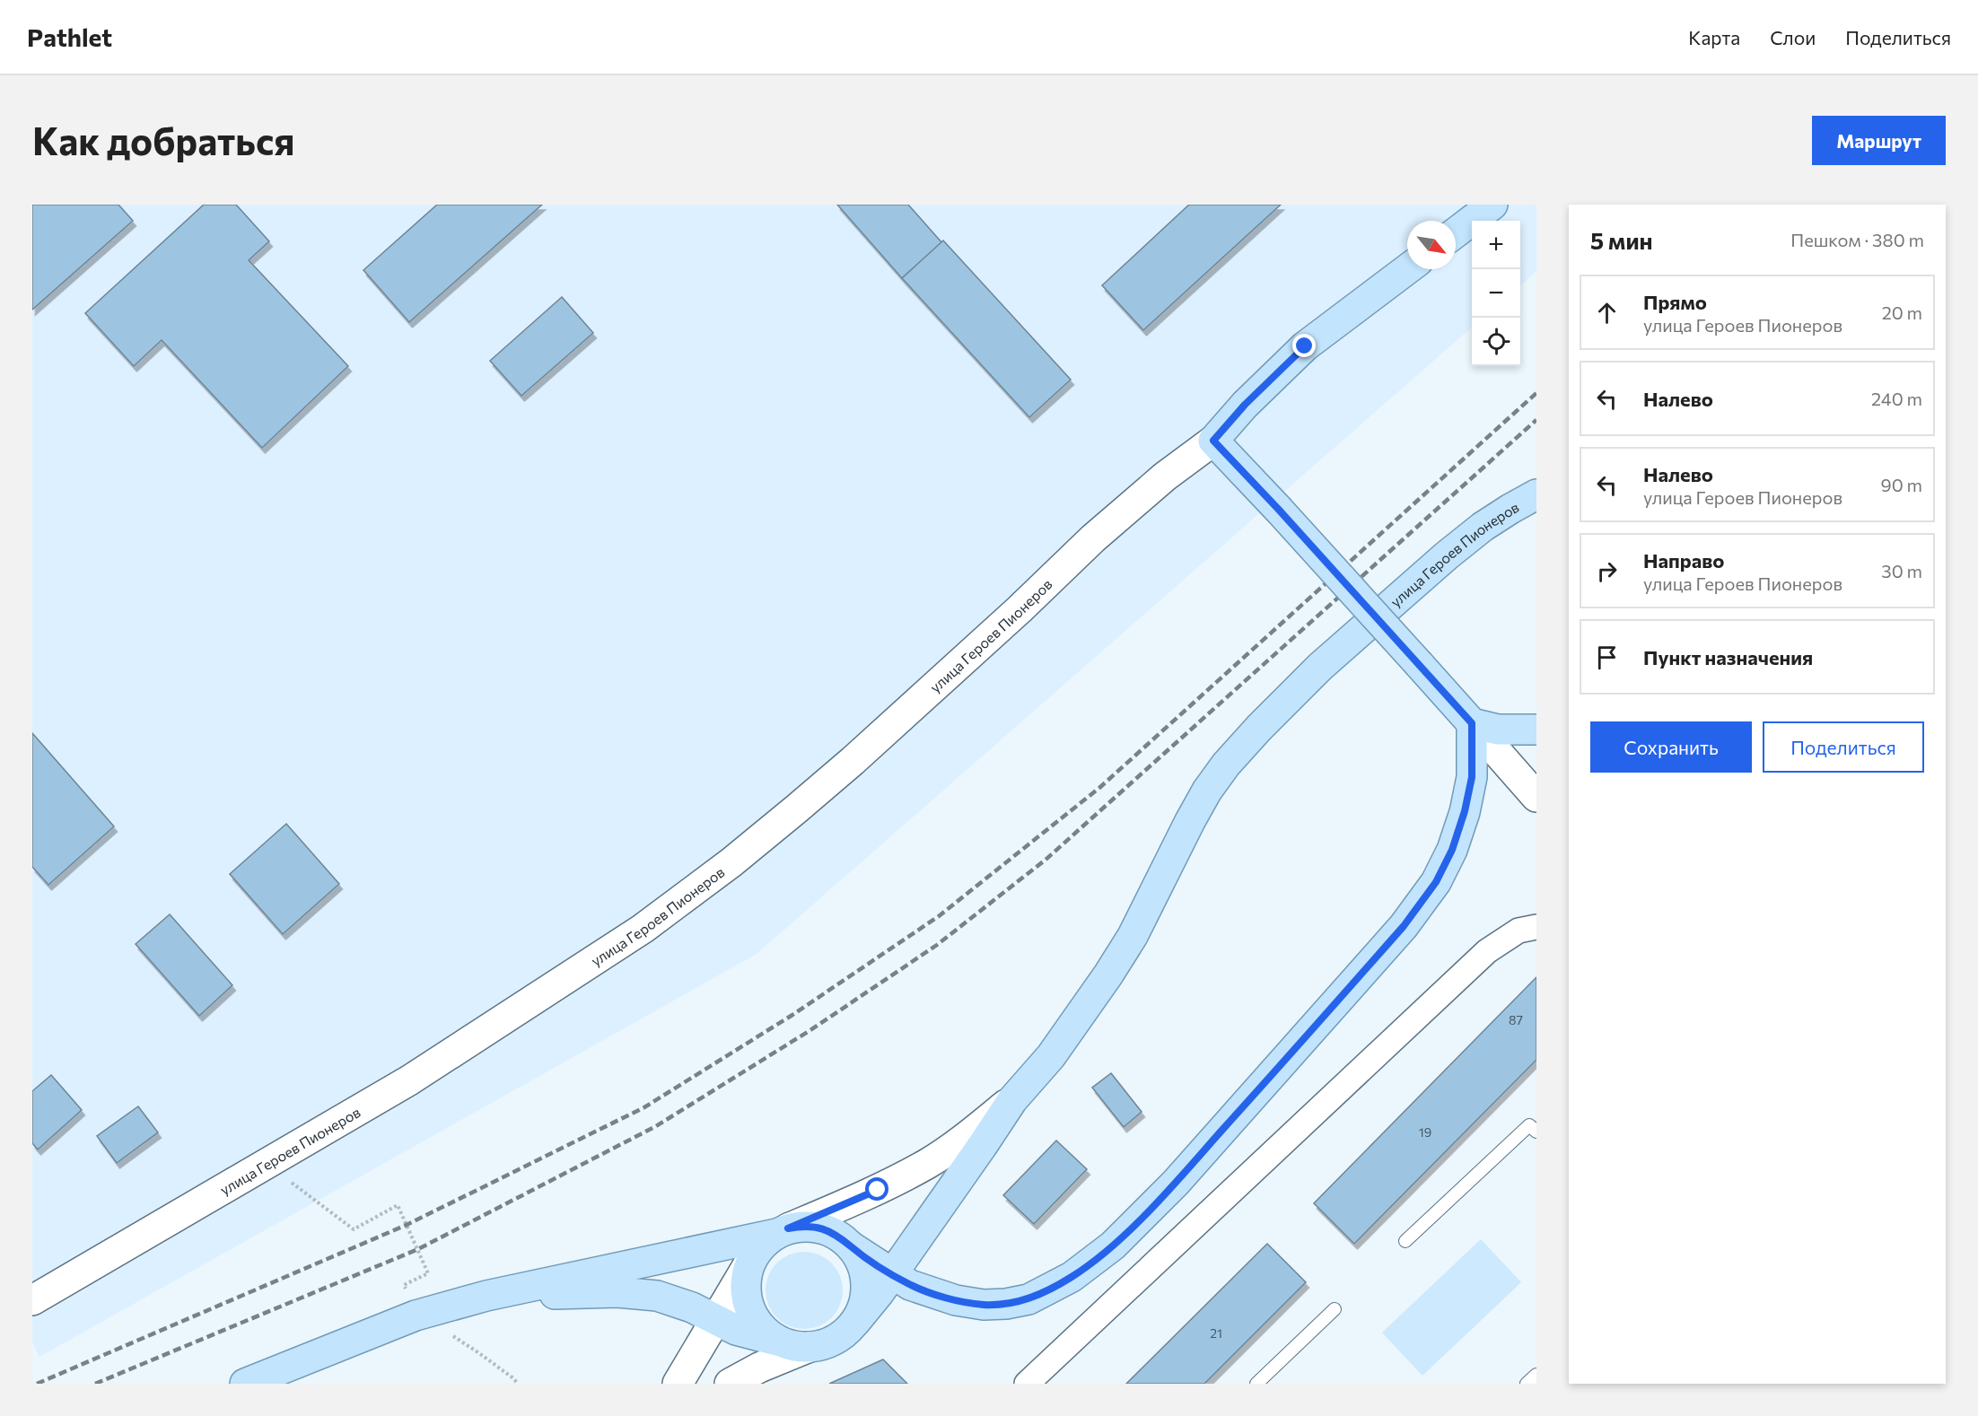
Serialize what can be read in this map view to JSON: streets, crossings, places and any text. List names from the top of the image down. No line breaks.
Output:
{"streets":{"main road":["улица Героев Пионеров"]},"house_numbers":["87","19","21"],"north":"bottom right","page":{"header":"Pathlet","nav":["Карта","Слои","Поделиться"],"buttons":["Маршрут",["Сохранить","Поделиться"]],"title":"Как добраться","heading":["5 мин","Пешком · 380 m"],"map_buttons":["+","−"],"list":[["Прямо","улица Героев Пионеров","20 m"],["Налево","240 m"],["Налево","улица Героев Пионеров","90 m"],["Направо","улица Героев Пионеров","30 m"],"Пункт назначения"]}}
